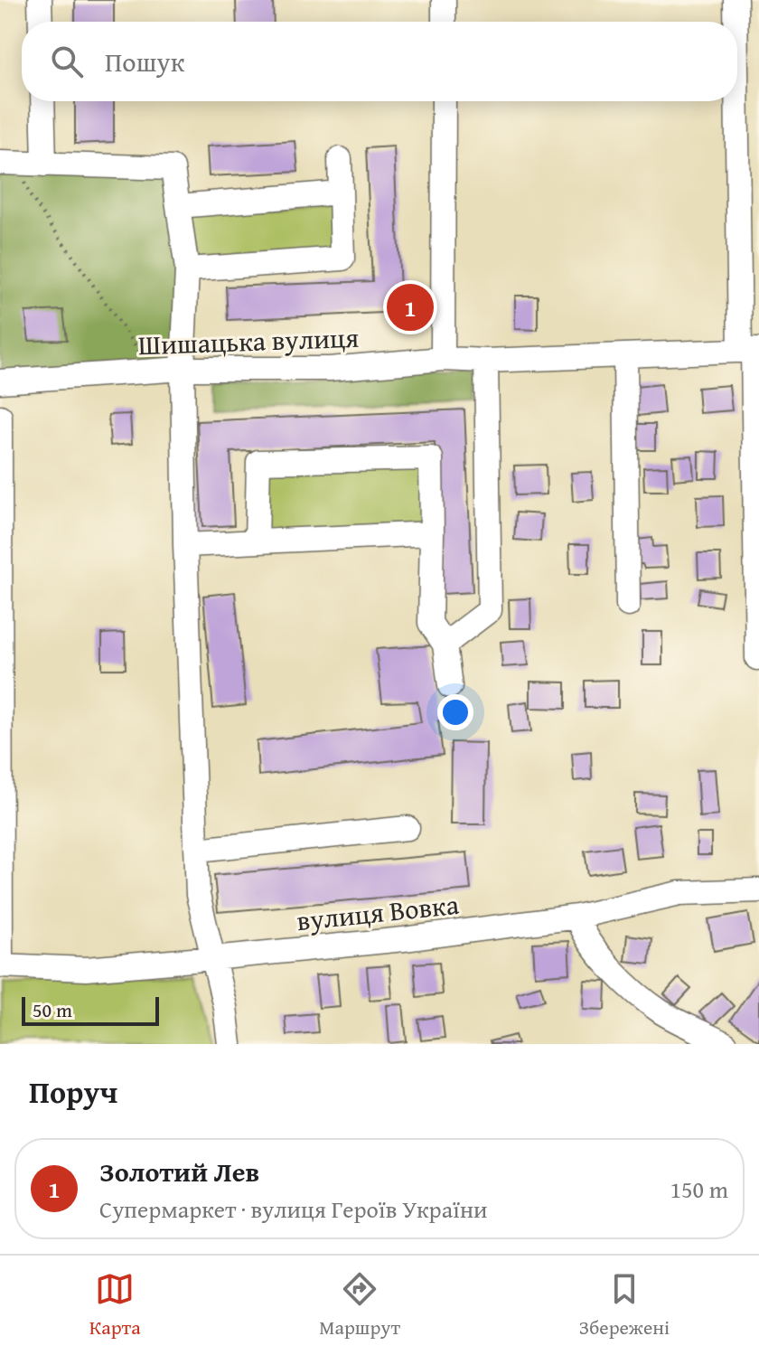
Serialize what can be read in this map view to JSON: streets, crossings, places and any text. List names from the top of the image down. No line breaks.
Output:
{"streets":{"street":["Шишацька вулиця","вулиця Вовка"]},"scale_bar":"50 m","page":{"search":"Пошук","pins":"1","scale":"50 m","heading":"Поруч","list":[{"mark":"1","name":"Золотий Лев","note":"Супермаркет · вулиця Героїв України","value":"150 m"}],"nav":["Карта","Маршрут","Збережені"]}}
